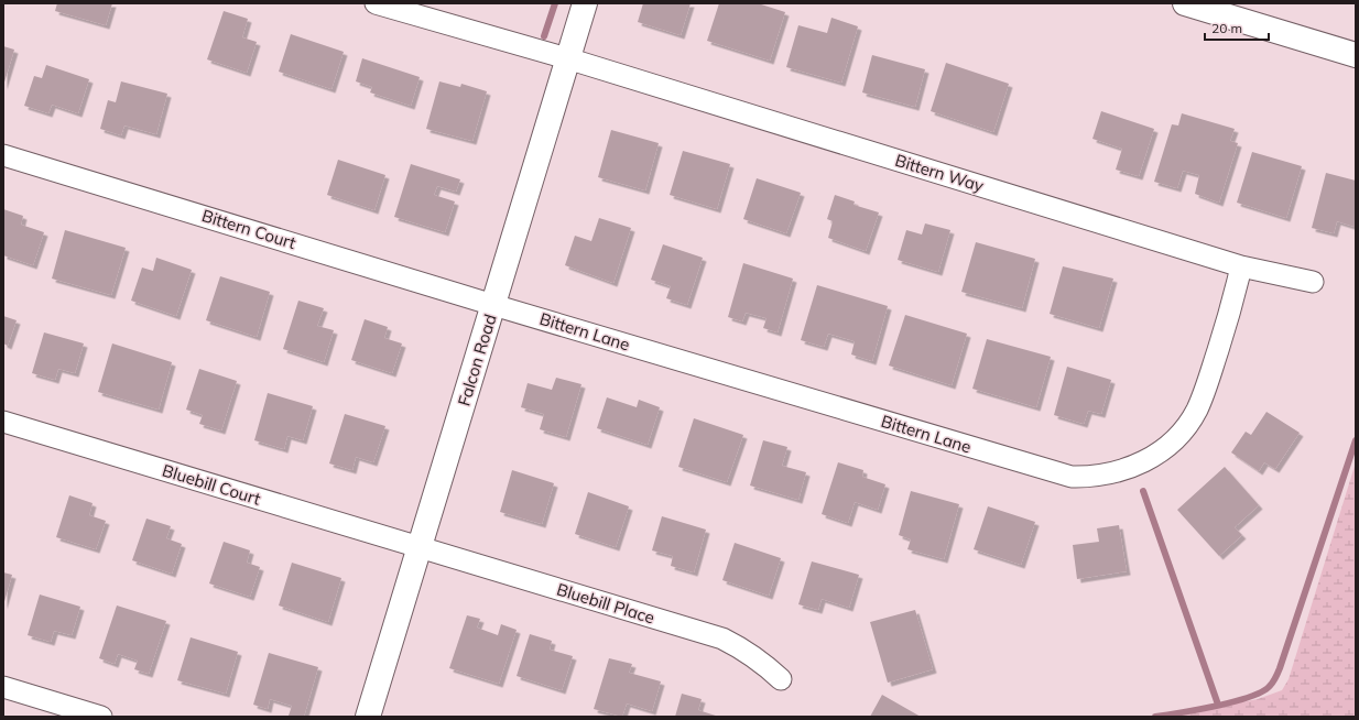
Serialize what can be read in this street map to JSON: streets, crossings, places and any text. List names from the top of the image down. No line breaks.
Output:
{"streets":{"street":["Bittern Way","Bittern Court","Bittern Lane","Falcon Road","Bluebill Court","Bluebill Place"]},"crossings":[["Bittern Way","Bittern Lane"],["Bittern Way","Falcon Road"],["Bittern Court","Bittern Lane"],["Bittern Court","Falcon Road"],["Bittern Lane","Falcon Road"],["Falcon Road","Bluebill Court"],["Falcon Road","Bluebill Place"],["Bluebill Court","Bluebill Place"]],"scale_bar":"20 m"}
